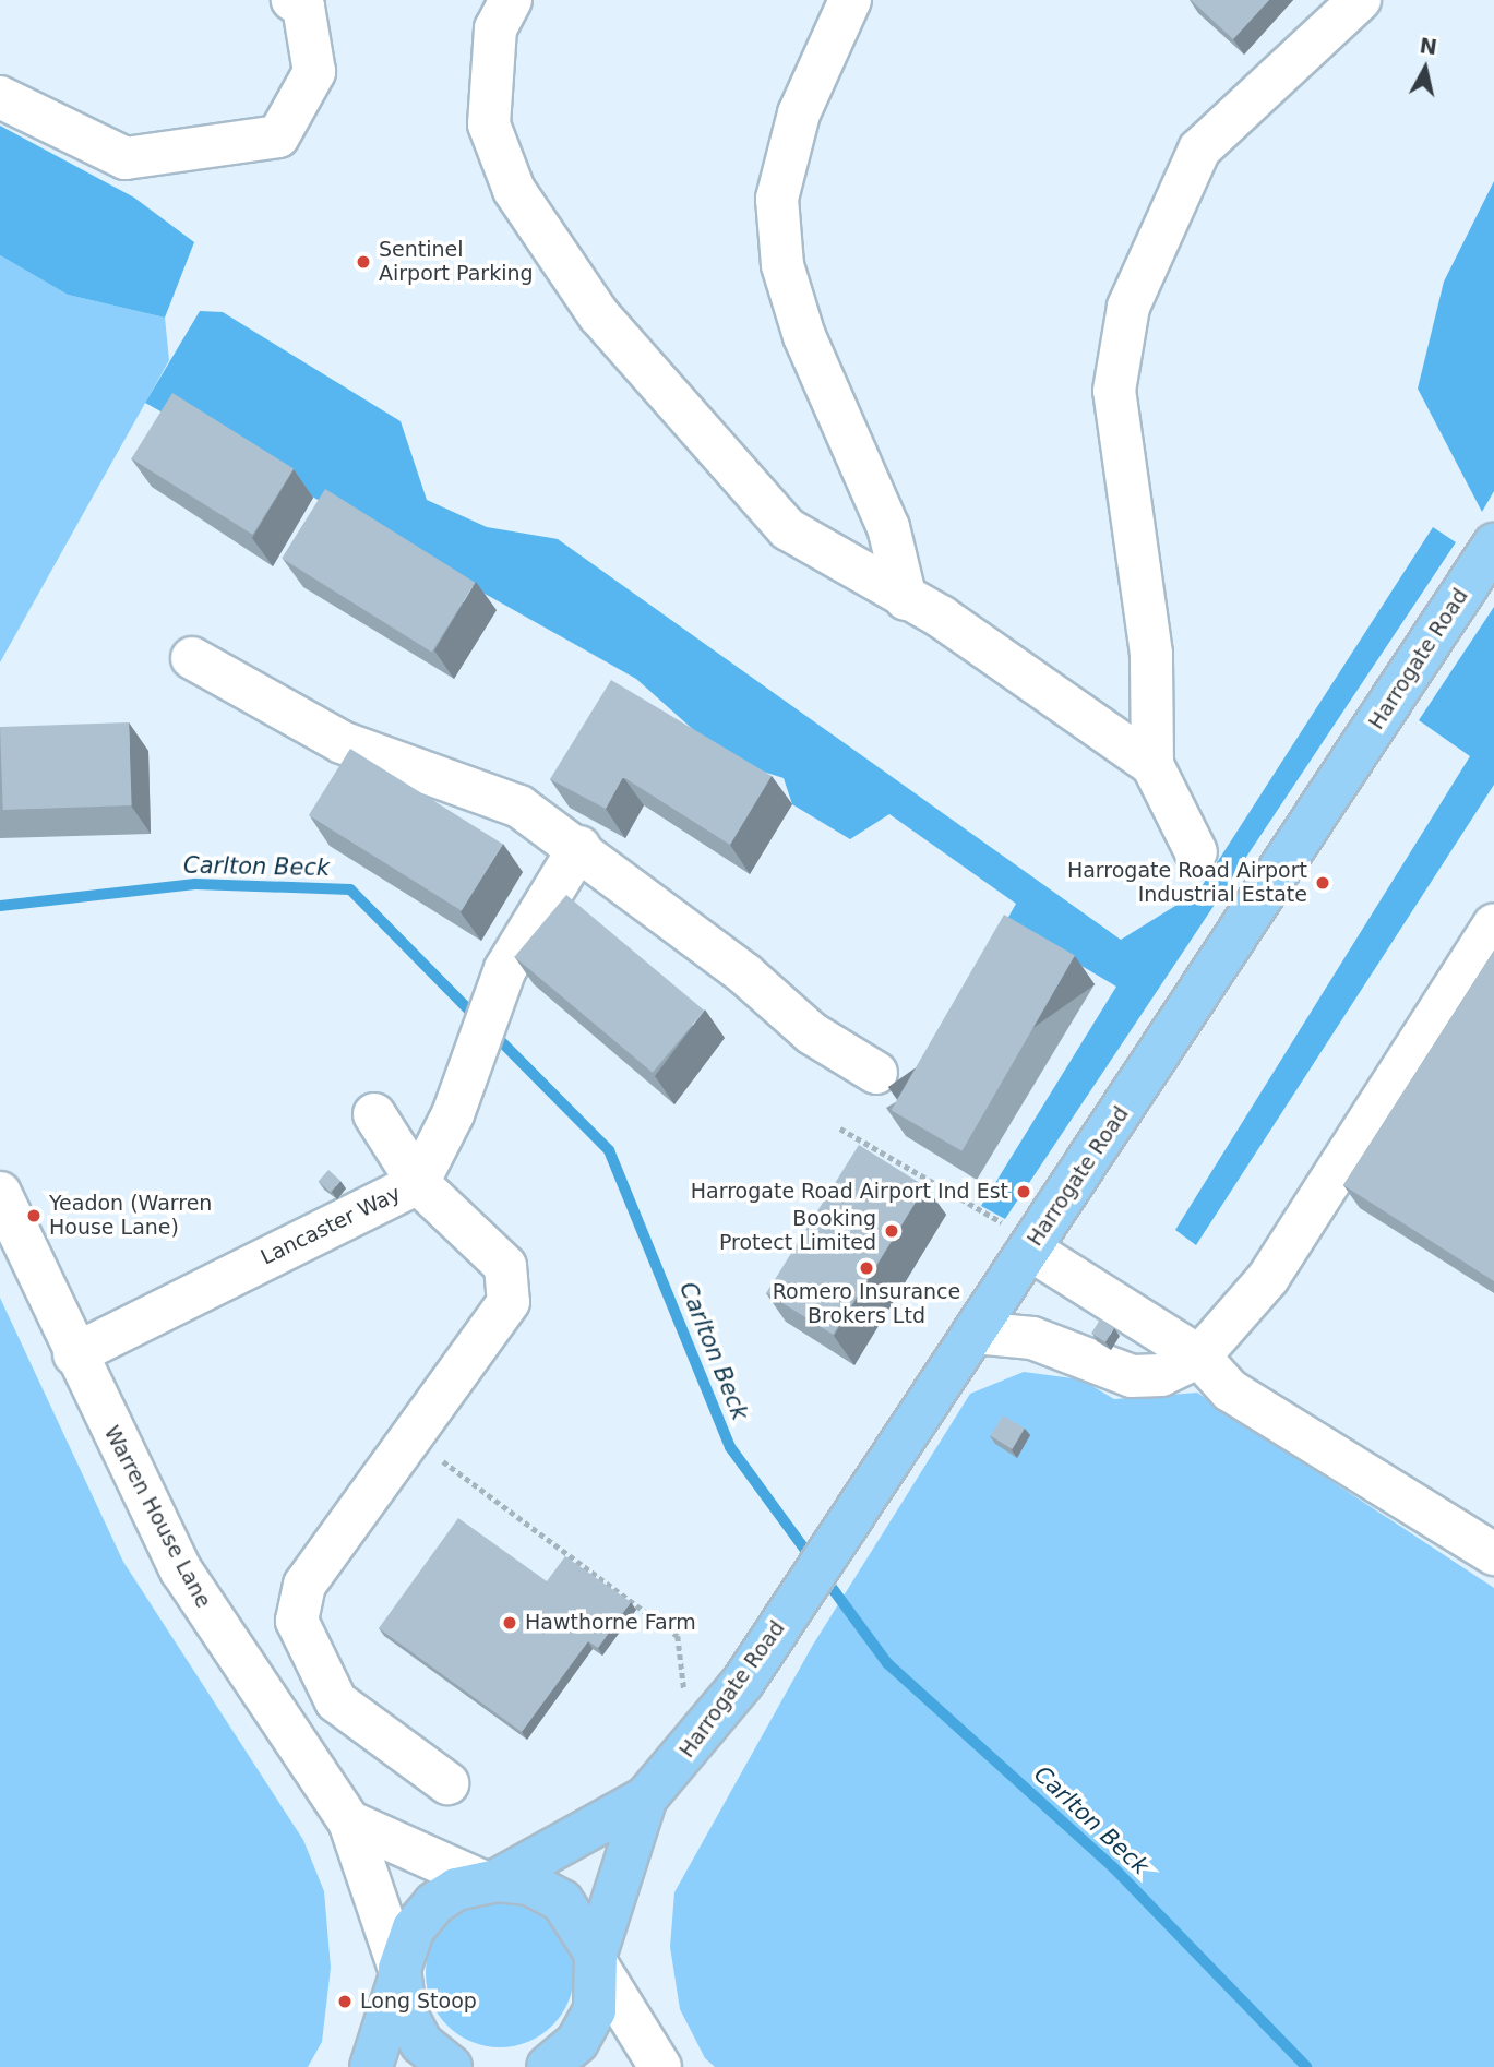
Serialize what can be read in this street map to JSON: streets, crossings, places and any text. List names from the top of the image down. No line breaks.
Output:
{"streets":{"highway":["Harrogate Road"],"street":["Lancaster Way","Warren House Lane"]},"crossings":[["Harrogate Road","Warren House Lane"],["Lancaster Way","Warren House Lane"]],"water":["Carlton Beck"],"places":["Sentinel Airport Parking","Harrogate Road Airport Industrial Estate","Harrogate Road Airport Ind Est","Yeadon (Warren House Lane)","Booking Protect Limited","Romero Insurance Brokers Ltd","Hawthorne Farm","Long Stoop"],"north":"top"}
